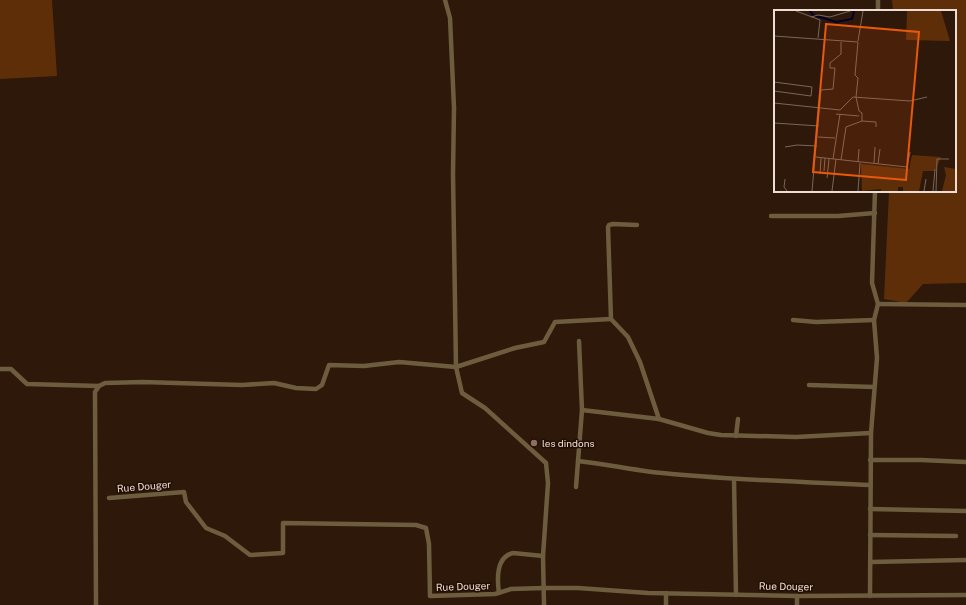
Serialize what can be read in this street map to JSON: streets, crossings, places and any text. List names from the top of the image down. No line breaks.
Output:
{"streets":{"street":["Rue Douger"]},"places":["les dindons"]}
